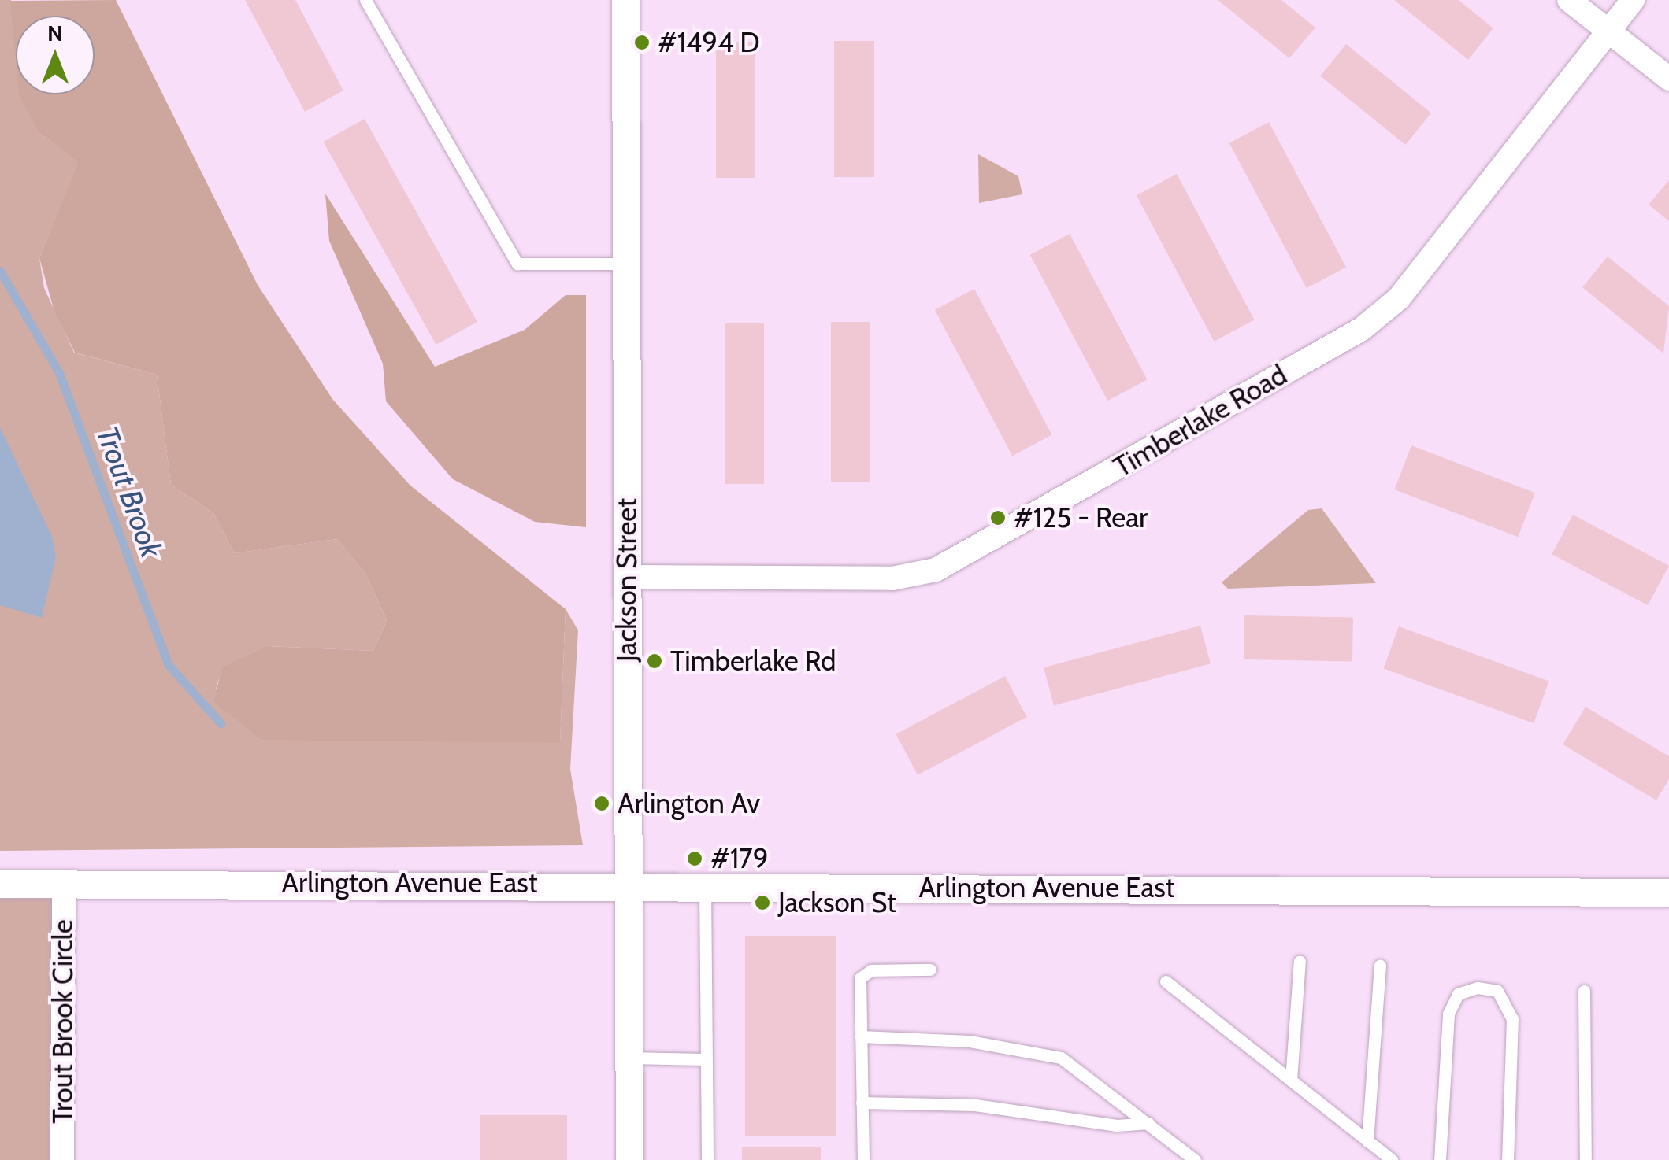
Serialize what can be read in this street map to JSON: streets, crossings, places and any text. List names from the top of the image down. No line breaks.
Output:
{"streets":{"street":["Timberlake Road","Jackson Street","Arlington Avenue East","Trout Brook Circle"]},"crossings":[["Timberlake Road","Jackson Street"],["Jackson Street","Arlington Avenue East"],["Arlington Avenue East","Trout Brook Circle"]],"water":["Trout Brook"],"places":["#1494 D","#125 - Rear","Timberlake Rd","Arlington Av","#179","Jackson St"],"north":"top"}
